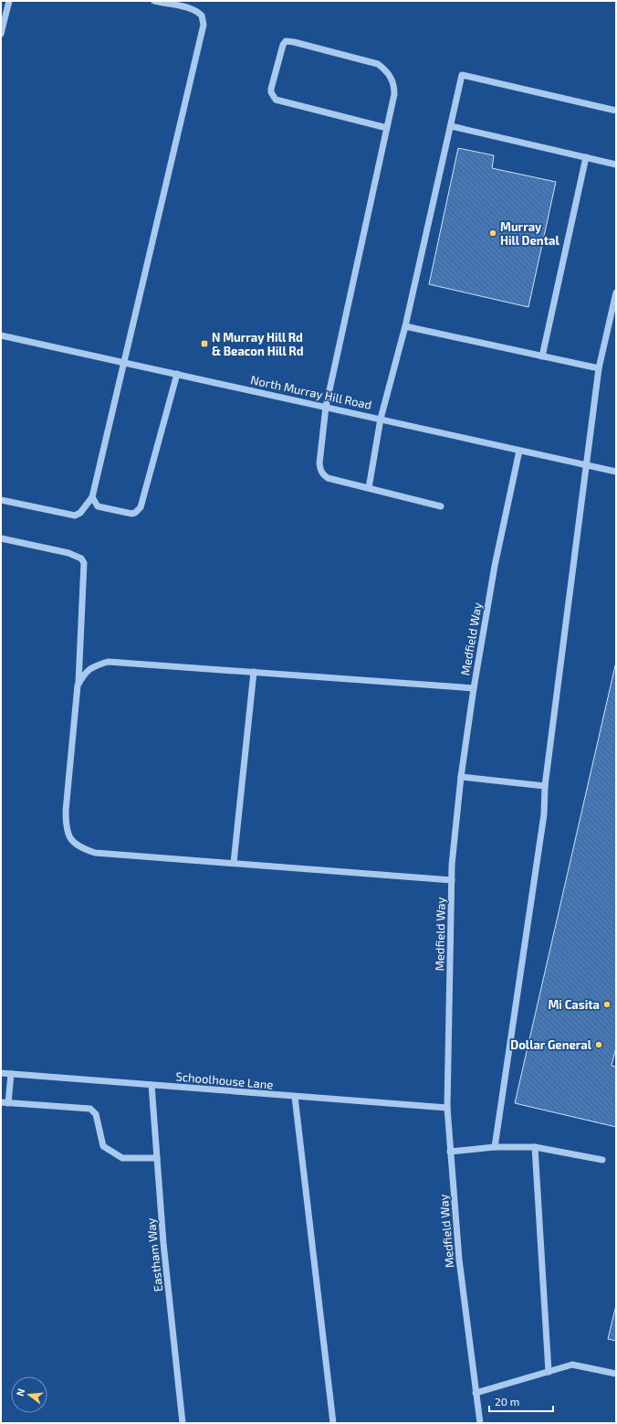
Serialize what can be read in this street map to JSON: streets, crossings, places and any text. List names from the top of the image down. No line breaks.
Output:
{"streets":{"street":["North Murray Hill Road","Medfield Way","Schoolhouse Lane","Eastham Way"]},"crossings":[["North Murray Hill Road","Medfield Way"],["Medfield Way","Schoolhouse Lane"],["Schoolhouse Lane","Eastham Way"]],"places":{"other":["Murray Hill Dental","Mi Casita","Dollar General"],"transit":["N Murray Hill Rd & Beacon Hill Rd"]},"scale_bar":"20 m","north":"left"}
